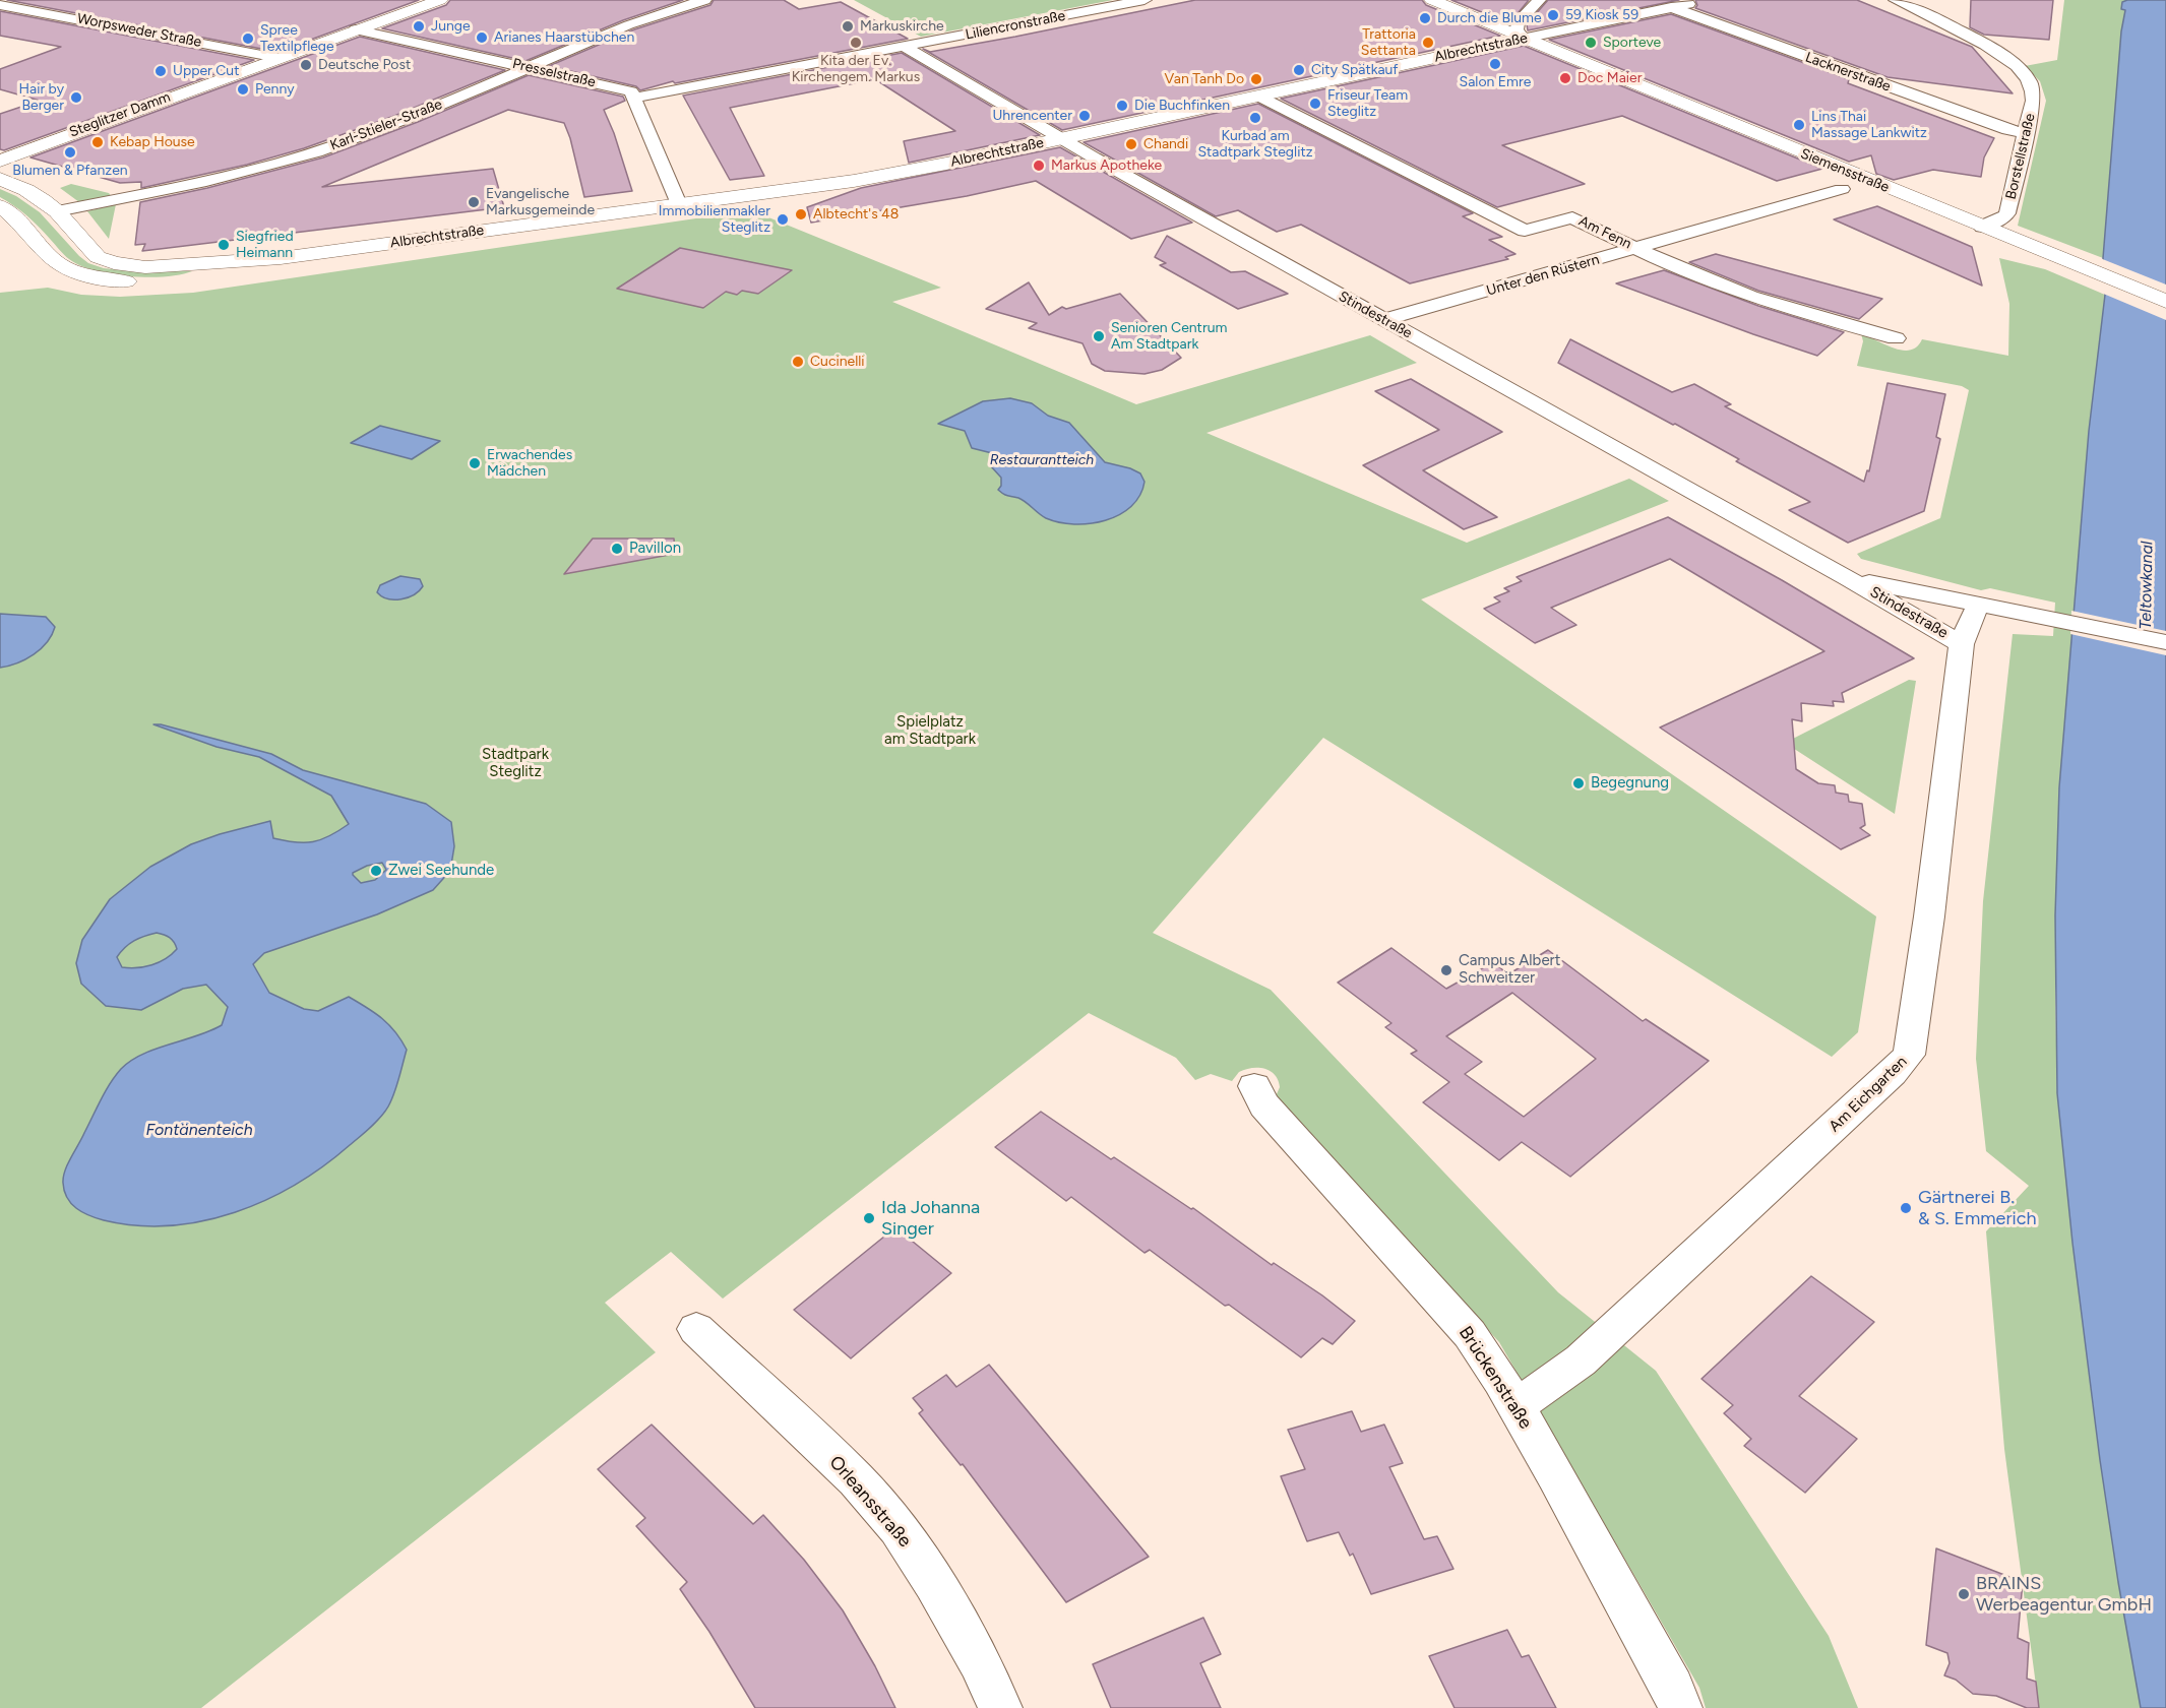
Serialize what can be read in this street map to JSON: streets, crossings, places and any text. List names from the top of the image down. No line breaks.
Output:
{"streets":{"street":["Liliencronstraße","Worpsweder Straße","Albrechtstraße","Lacknerstraße","Presselstraße","Steglitzer Damm","Karl-Stieler-Straße","Borstellstraße","Siemensstraße","Am Fenn","Unter den Rüstern","Stindestraße","Am Eichgarten","Brückenstraße","Orleansstraße"]},"crossings":[["Liliencronstraße","Presselstraße"],["Liliencronstraße","Stindestraße"],["Worpsweder Straße","Steglitzer Damm"],["Albrechtstraße","Lacknerstraße"],["Albrechtstraße","Siemensstraße"],["Albrechtstraße","Am Fenn"],["Albrechtstraße","Stindestraße"],["Lacknerstraße","Borstellstraße"],["Presselstraße","Steglitzer Damm"],["Presselstraße","Karl-Stieler-Straße"],["Borstellstraße","Siemensstraße"],["Am Fenn","Unter den Rüstern"],["Unter den Rüstern","Stindestraße"],["Stindestraße","Am Eichgarten"],["Am Eichgarten","Brückenstraße"]],"water":["Restaurantteich","Teltowkanal","Fontänenteich"],"parks":["Spielplatz am Stadtpark","Stadtpark Steglitz"],"places":["59 Kiosk 59","Durch die Blume","Junge","Markuskirche","Arianes Haarstübchen","Spree Textilpflege","Kita der Ev. Kirchengem. Markus","Trattoria Settanta","Sporteve","Salon Emre","Deutsche Post","City Spätkauf","Upper Cut","Doc Maier","Van Tanh Do","Penny","Hair by Berger","Friseur Team Steglitz","Die Buchfinken","Uhrencenter","Kurbad am Stadtpark Steglitz","Lins Thai Massage Lankwitz","Kebap House","Chandi","Blumen & Pfanzen","Markus Apotheke","Evangelische Markusgemeinde","Albtecht's 48","Immobilienmakler Steglitz","Siegfried Heimann","Senioren Centrum Am Stadtpark","Cucinelli","Erwachendes Mädchen","Pavillon","Begegnung","Zwei Seehunde","Campus Albert Schweitzer","Gärtnerei B. & S. Emmerich","Ida Johanna Singer","BRAINS Werbeagentur GmbH"]}
